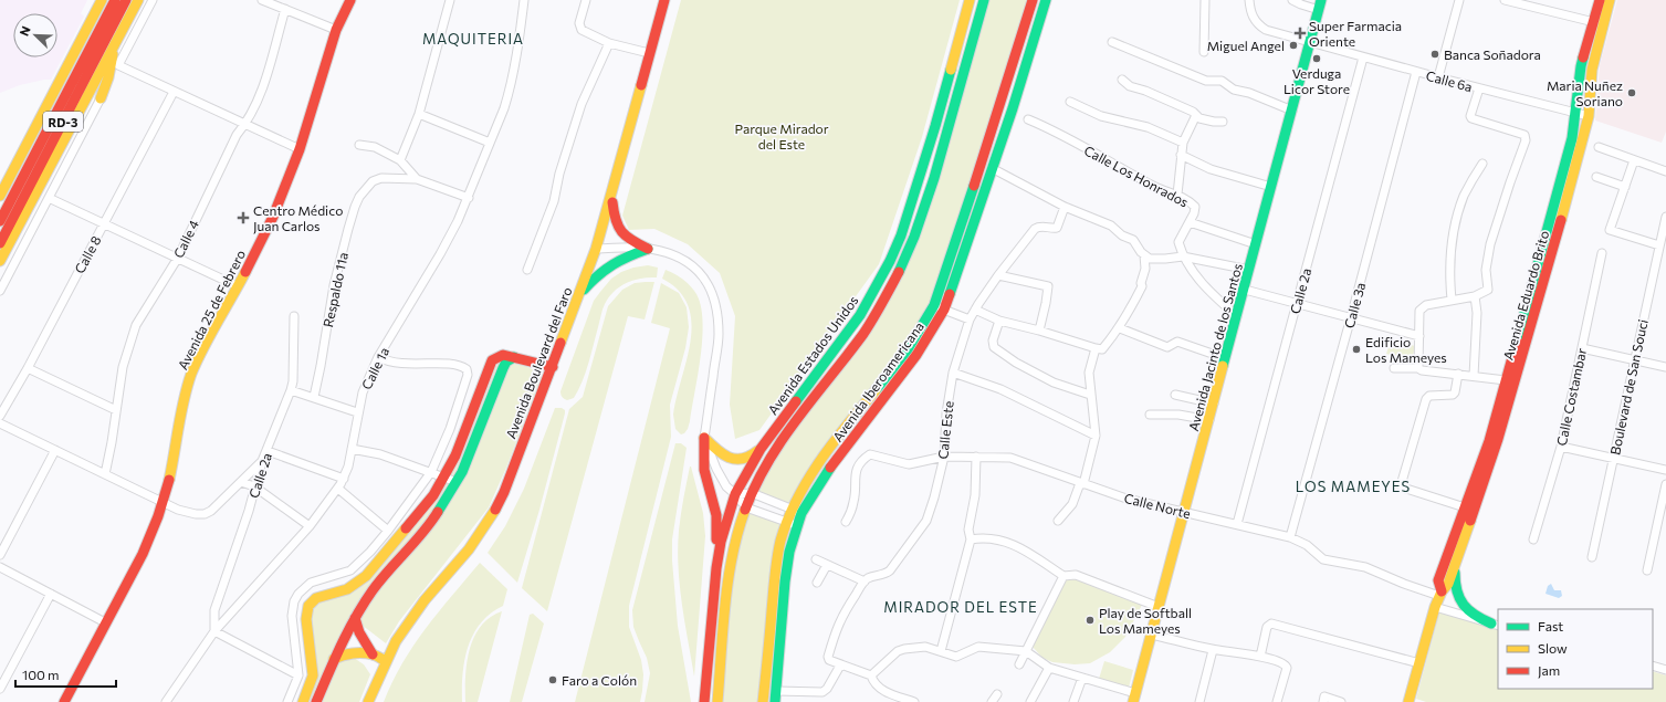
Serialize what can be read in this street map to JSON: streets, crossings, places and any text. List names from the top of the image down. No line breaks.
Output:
{"streets":{"main road":["RD-3","Avenida Eduardo Brito","Avenida 25 de Febrero","Avenida Jacinto de los Santos","Avenida Estados Unidos","Avenida Boulevard del Faro","Avenida Iberoamericana"],"street":["Calle 6a","Calle Los Honrados","Calle 4","Calle 8","Respaldo 11a","Calle 2a","Calle 3a","Calle 1a","Boulevard de San Souci","Calle Costambar","Calle Este","Calle Norte"]},"crossings":[["Calle 6a","Calle 2a"],["Calle 6a","Avenida Eduardo Brito"],["Calle 6a","Calle 3a"],["Calle 6a","Avenida Jacinto de los Santos"],["Respaldo 11a","Calle 1a"],["Calle 2a","Calle 1a"],["Calle 2a","Calle Norte"],["Avenida Eduardo Brito","Calle Norte"],["Calle 3a","Calle Norte"],["Avenida Jacinto de los Santos","Calle Norte"],["Calle Este","Calle Norte"]],"districts":["MAQUITERIA","LOS MAMEYES","MIRADOR DEL ESTE"],"parks":["Parque Mirador del Este"],"places":{"health":["Super Farmacia Oriente","Centro Médico Juan Carlos"],"other":["Miguel Angel","Banca Soñadora","Verduga Licor Store","Maria Nuñez Soriano","Edificio Los Mameyes","Play de Softball Los Mameyes","Faro a Colón"]},"legend":["Fast","Slow","Jam"],"scale_bar":"100 m","north":"top left"}
